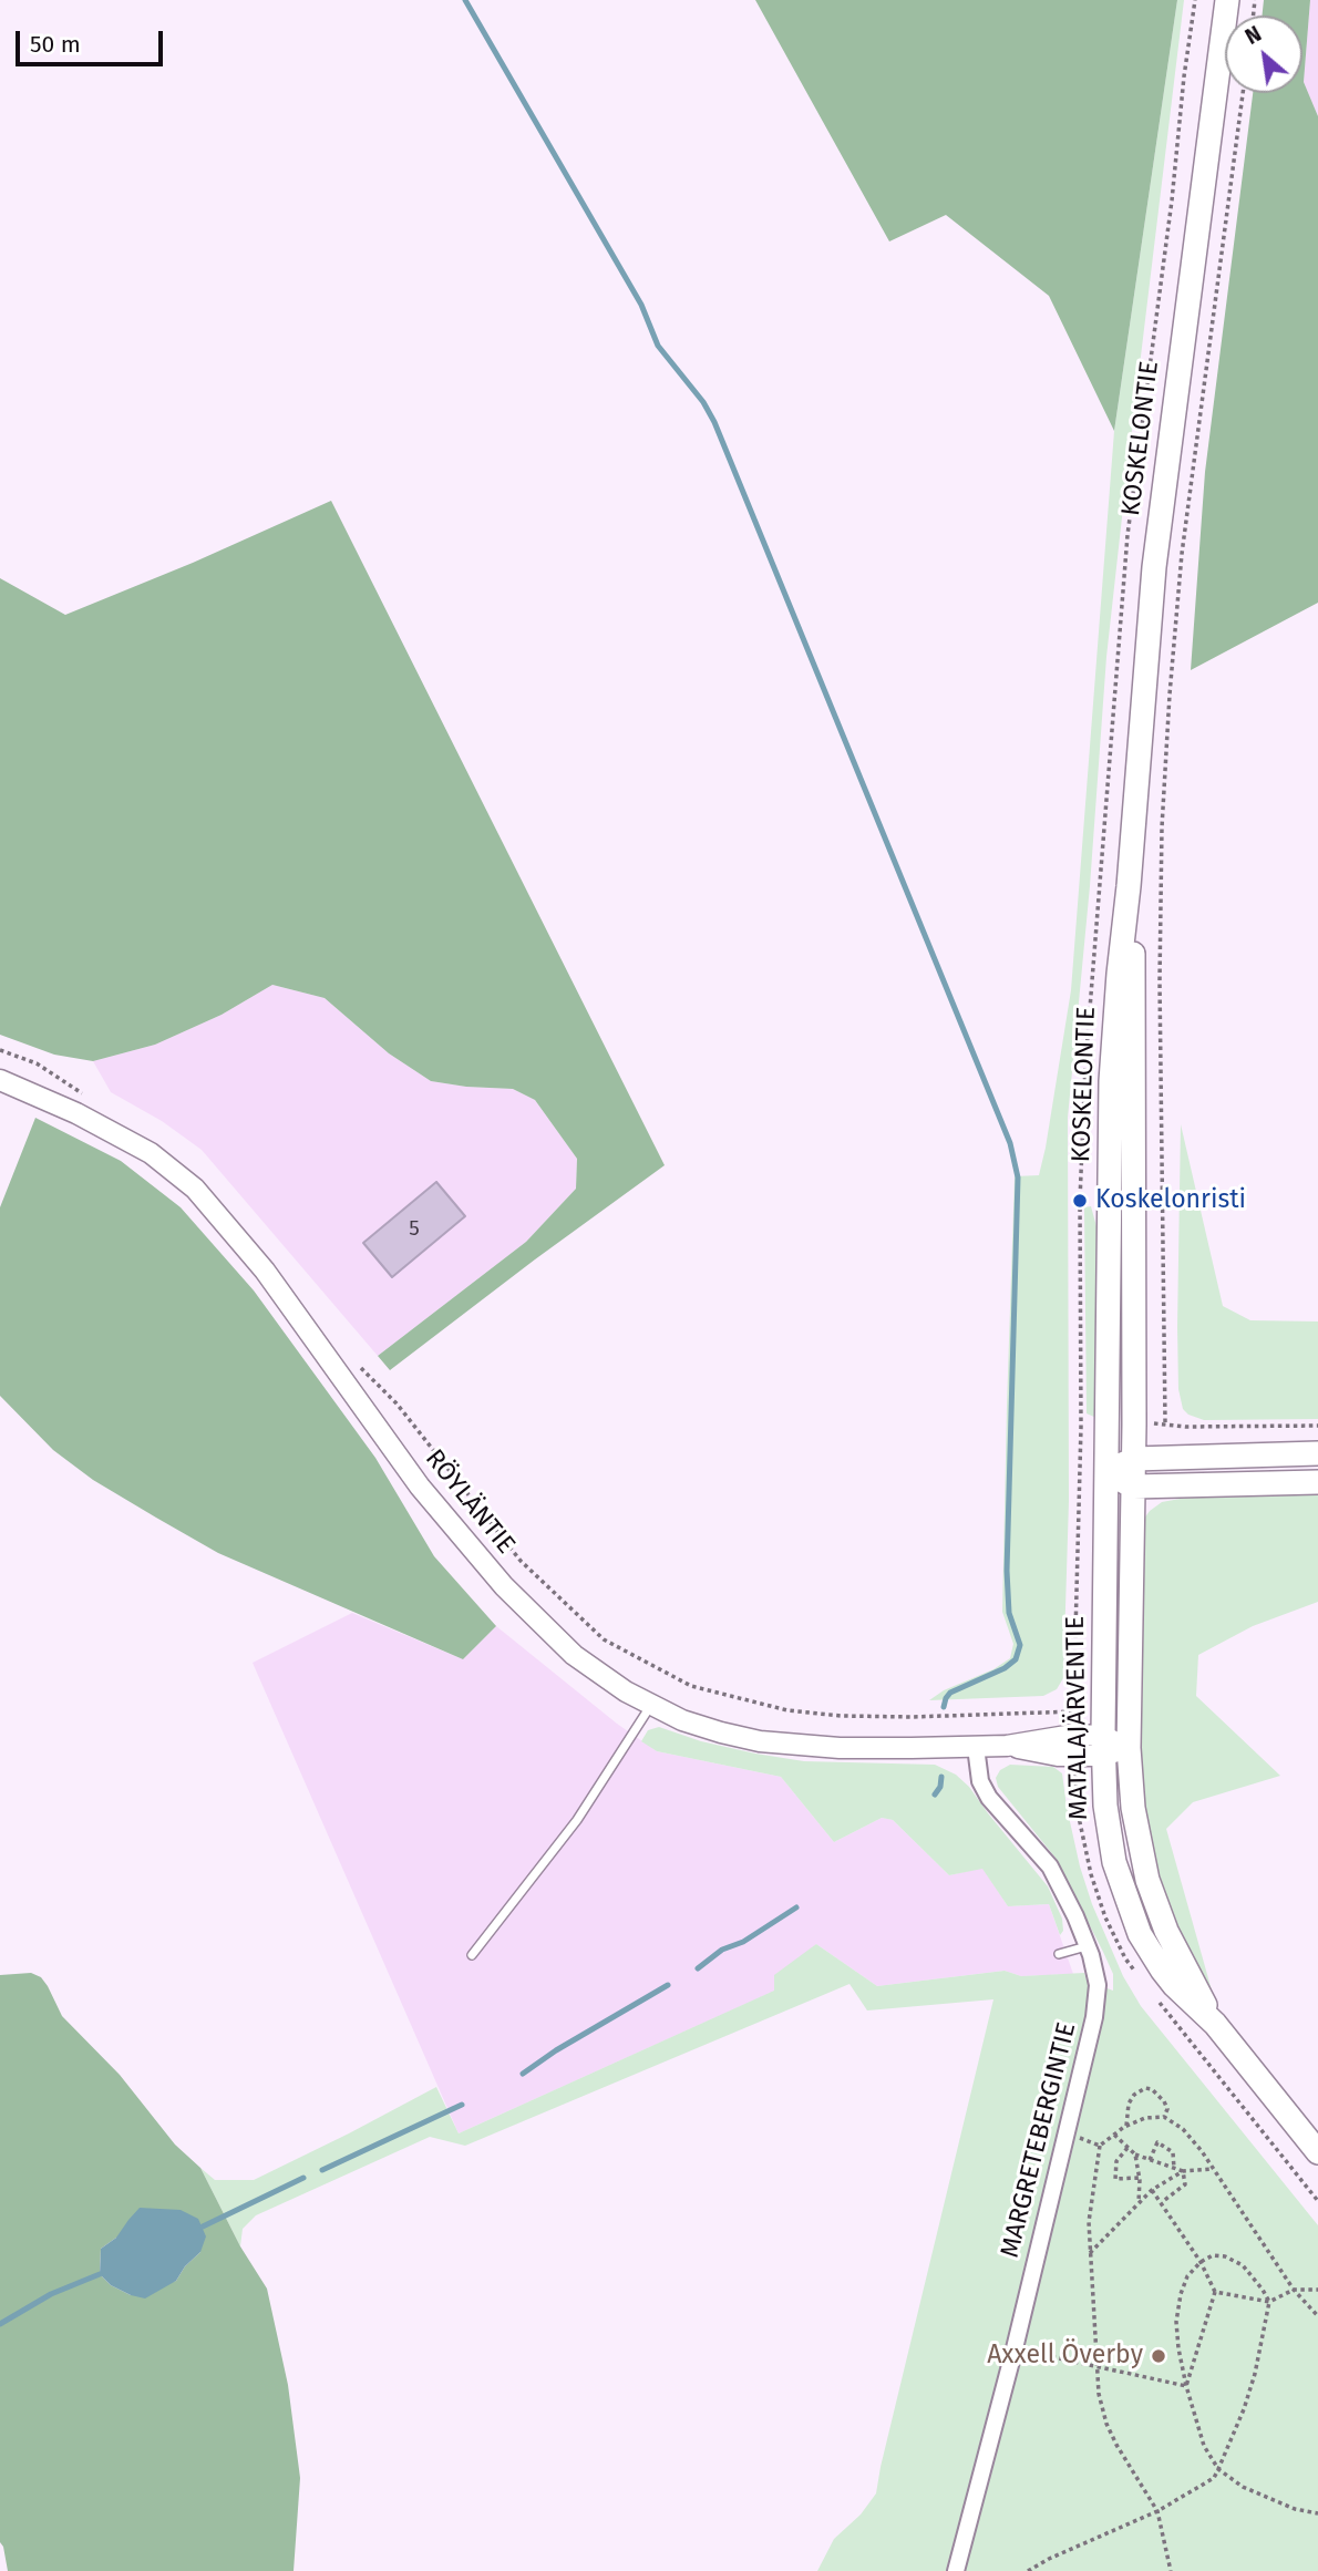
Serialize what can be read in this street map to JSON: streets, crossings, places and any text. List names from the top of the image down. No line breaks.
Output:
{"streets":{"main road":["KOSKELONTIE","MATALAJÄRVENTIE"],"street":["RÖYLÄNTIE","MARGRETEBERGINTIE"]},"crossings":[["KOSKELONTIE","MATALAJÄRVENTIE"],["RÖYLÄNTIE","MATALAJÄRVENTIE"],["RÖYLÄNTIE","MARGRETEBERGINTIE"]],"places":["Koskelonristi","Axxell Överby"],"house_numbers":["5"],"scale_bar":"50 m","north":"top left"}
